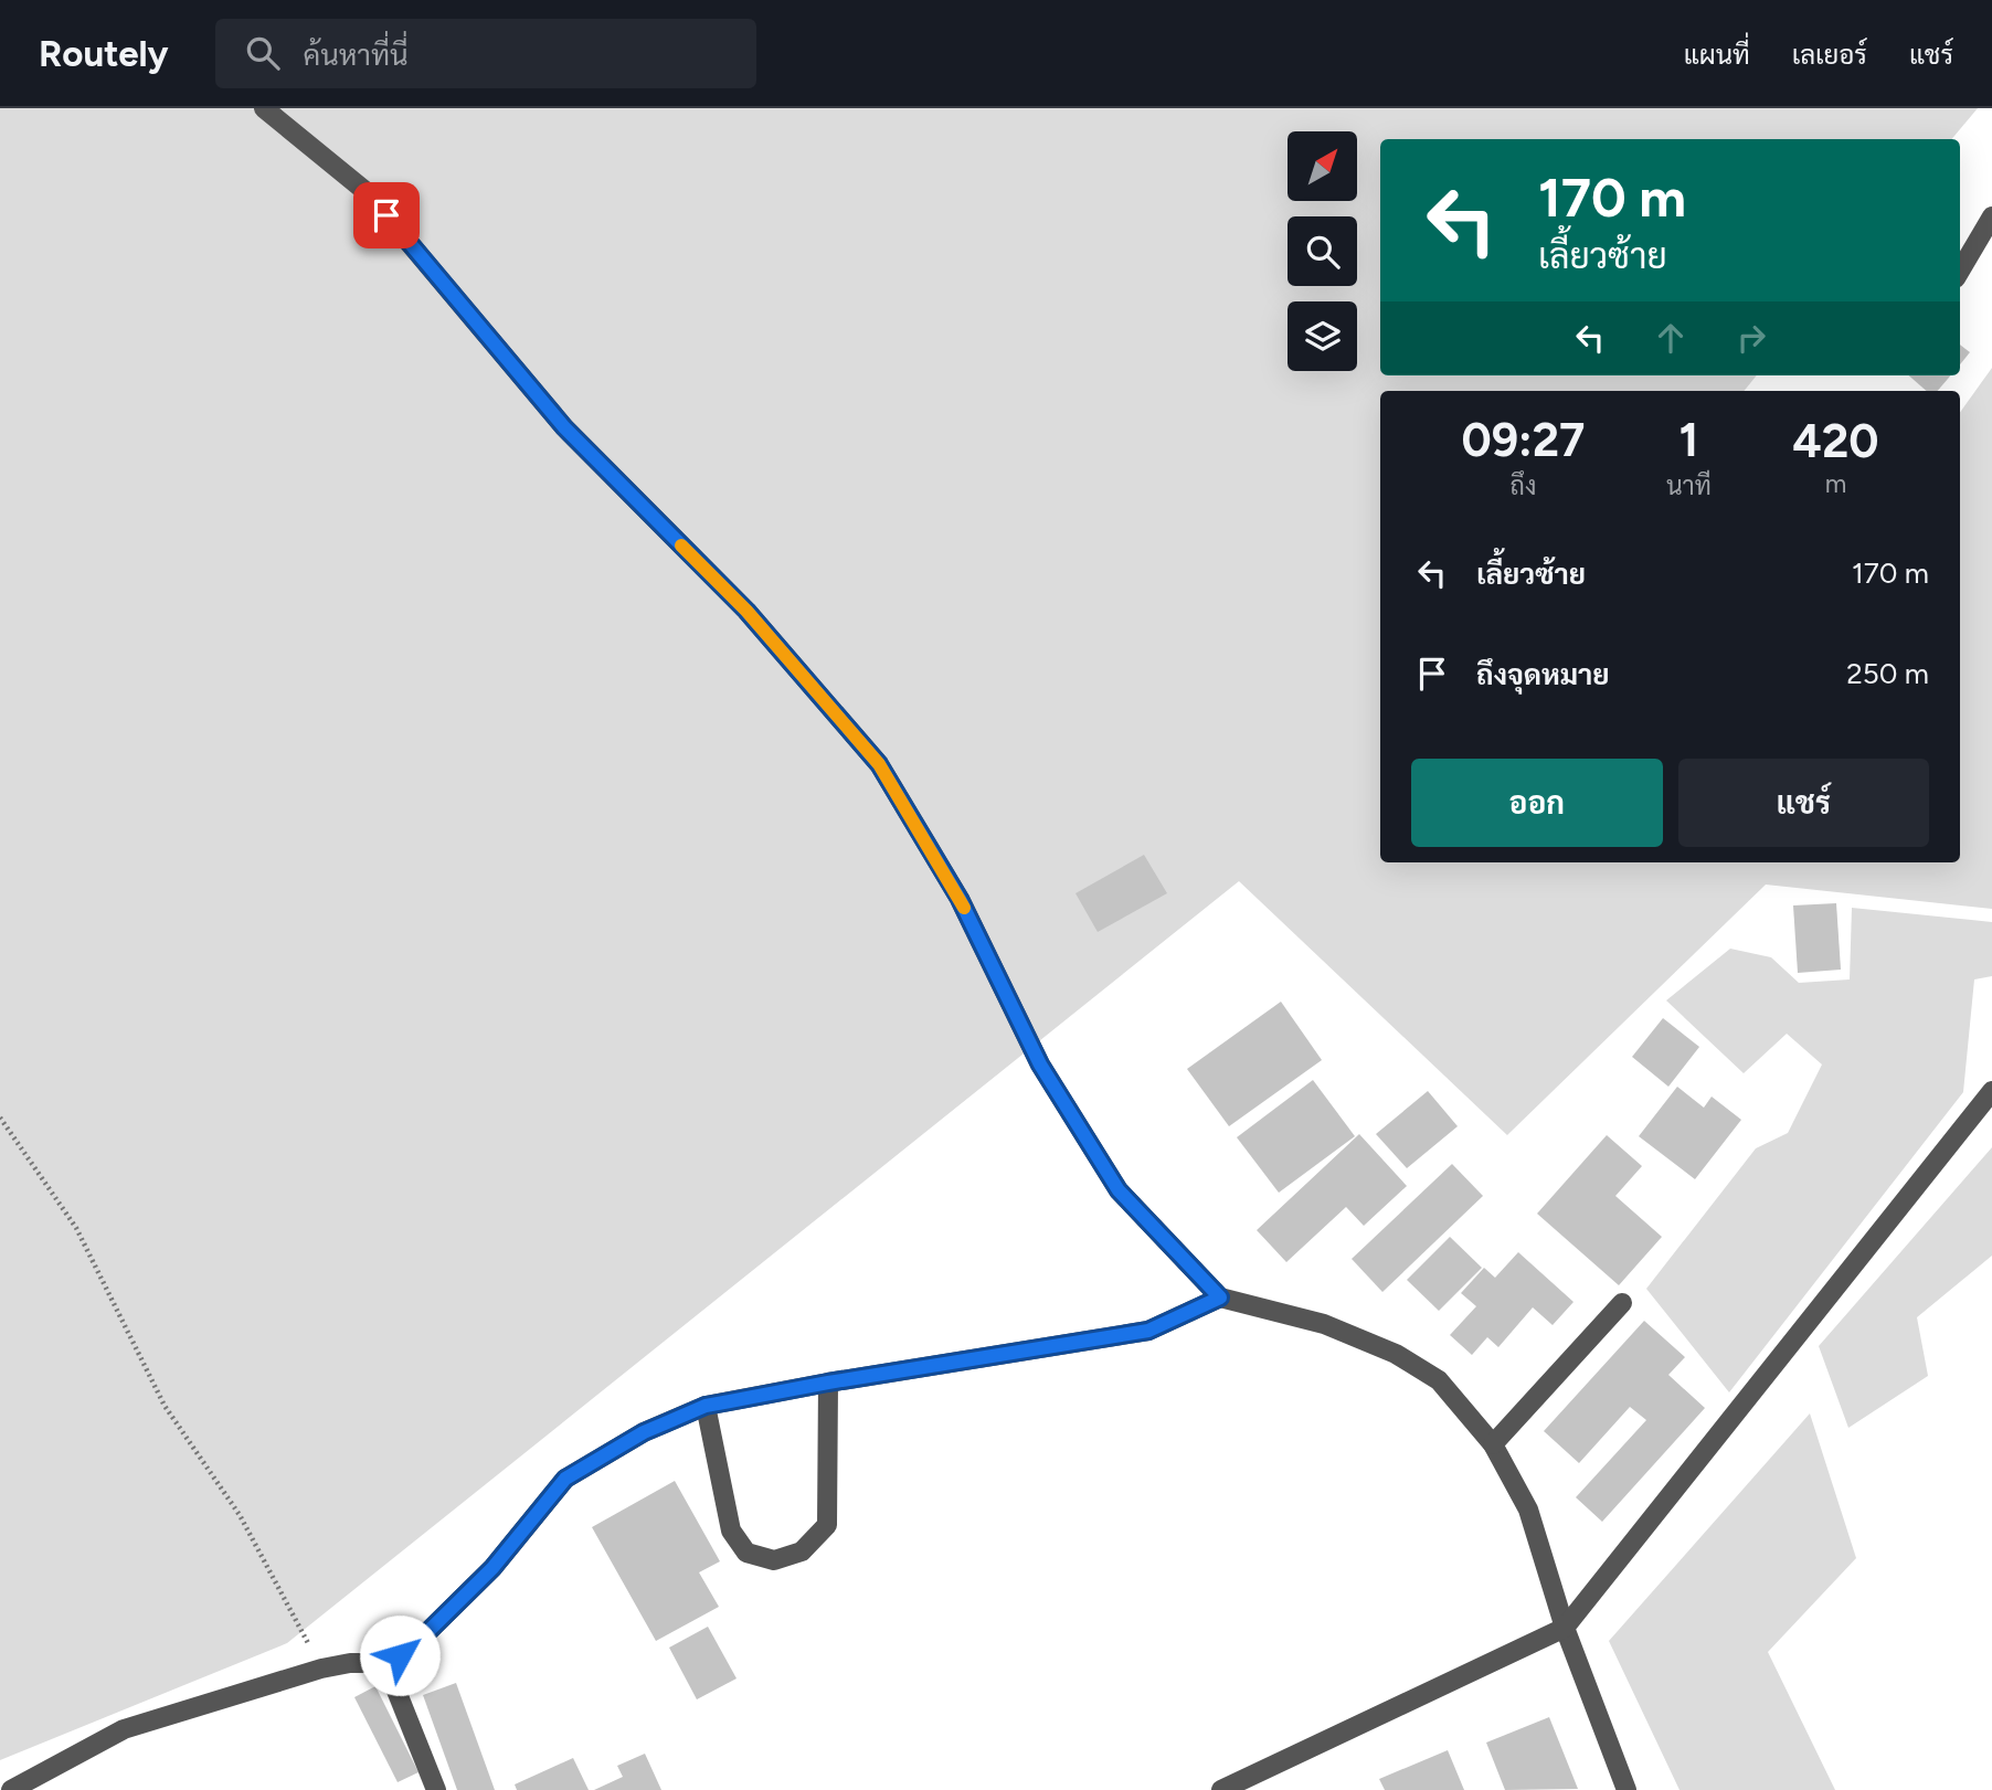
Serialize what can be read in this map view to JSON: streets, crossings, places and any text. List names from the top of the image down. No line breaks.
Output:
{"north":"top right","page":{"header":"Routely","search":"ค้นหาที่นี่","nav":["แผนที่","เลเยอร์","แชร์"],"turn":["170 m","เลี้ยวซ้าย"],"eta":["09:27","ถึง","1","นาที","420","m"],"list":[{"name":"เลี้ยวซ้าย","value":"170 m"},{"name":"ถึงจุดหมาย","value":"250 m"}],"buttons":["ออก","แชร์"]}}
